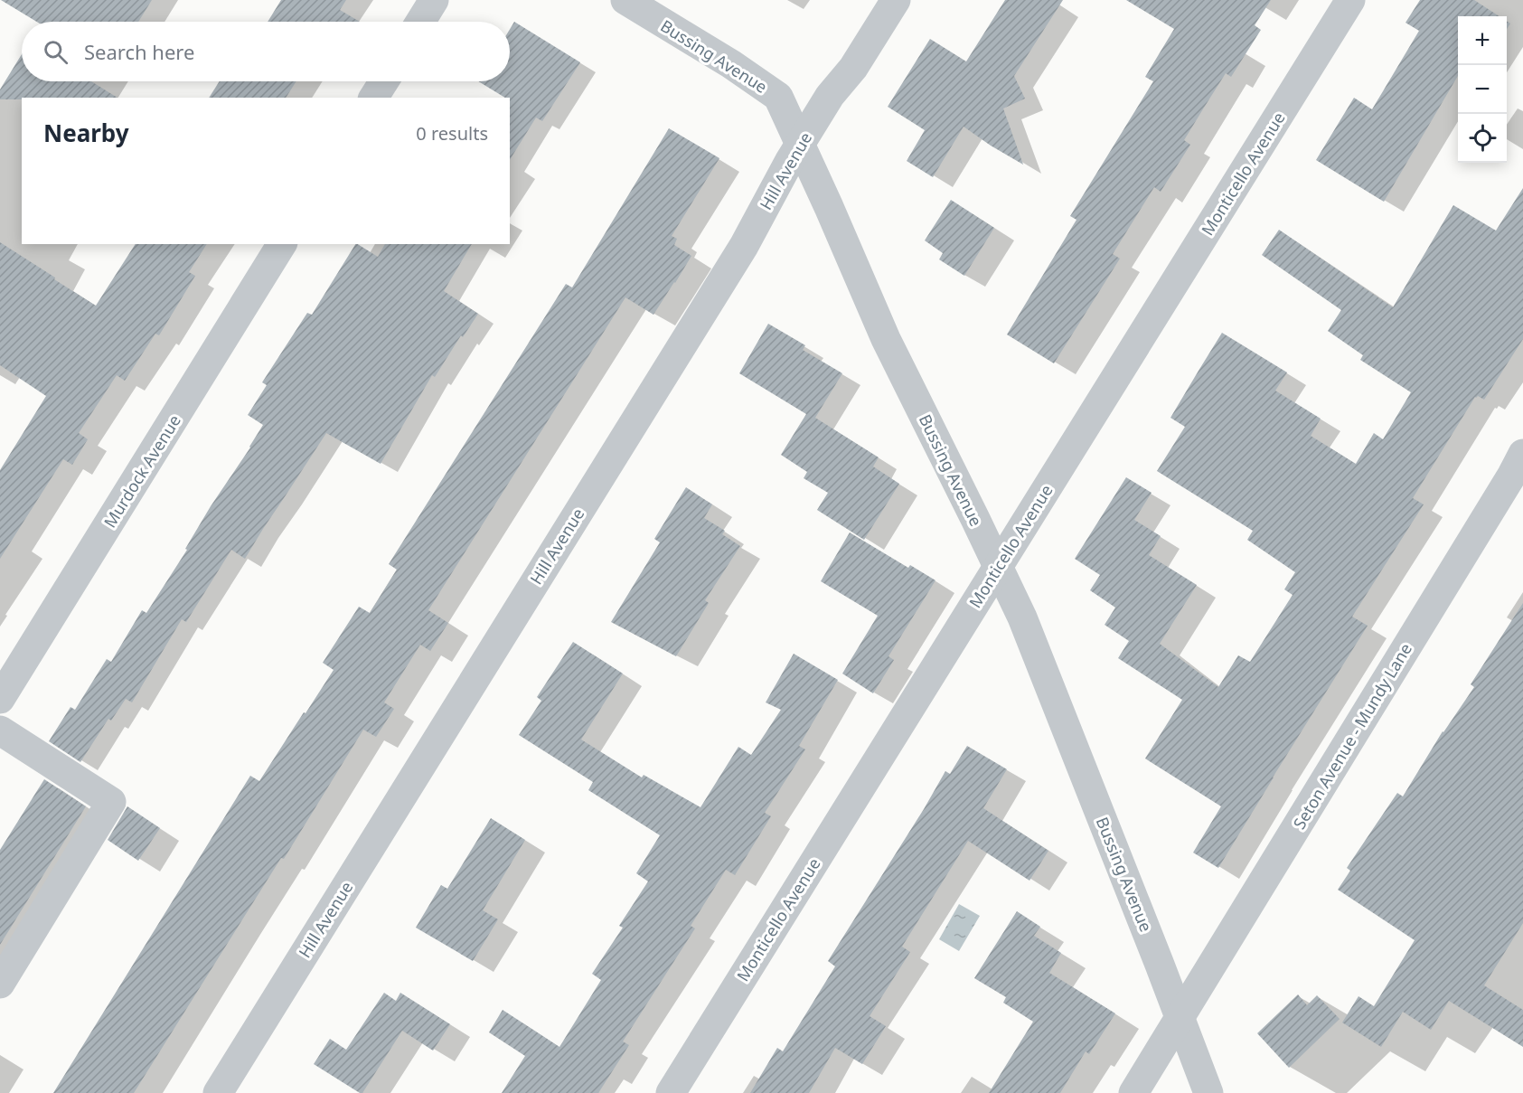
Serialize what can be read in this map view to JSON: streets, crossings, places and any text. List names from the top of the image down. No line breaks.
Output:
{"streets":{"street":["Bussing Avenue","Hill Avenue","Monticello Avenue","Murdock Avenue","Seton Avenue - Mundy Lane"]},"crossings":[["Bussing Avenue","Hill Avenue"],["Bussing Avenue","Monticello Avenue"],["Bussing Avenue","Seton Avenue - Mundy Lane"]],"page":{"map_buttons":["+","−"],"search":"Search here","heading":["Nearby","0 results"]}}
